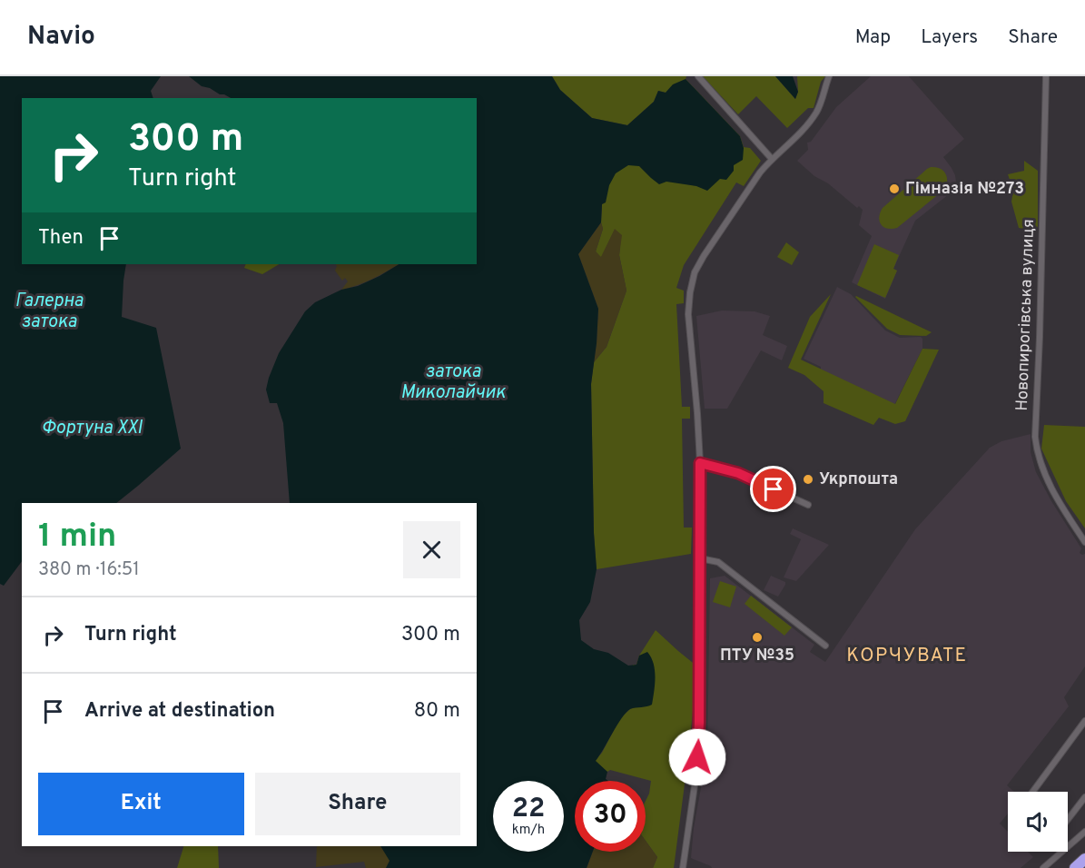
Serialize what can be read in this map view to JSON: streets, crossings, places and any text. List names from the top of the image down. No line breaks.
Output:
{"streets":{"street":["Новопирогівська вулиця"]},"districts":["КОРЧУВАТЕ"],"water":["Галерна затока","затока Миколайчик","Фортуна XXI"],"places":["Гімназія №273","Укрпошта","ПТУ №35"],"page":{"header":"Navio","nav":["Map","Layers","Share"],"turn":["300 m","Turn right"],"then":"Then","heading":["1 min","380 m · 16:51"],"list":[{"name":"Turn right","value":"300 m"},{"name":"Arrive at destination","value":"80 m"}],"buttons":["Exit","Share"],"speed":"22 km/h","limit":"30"}}
